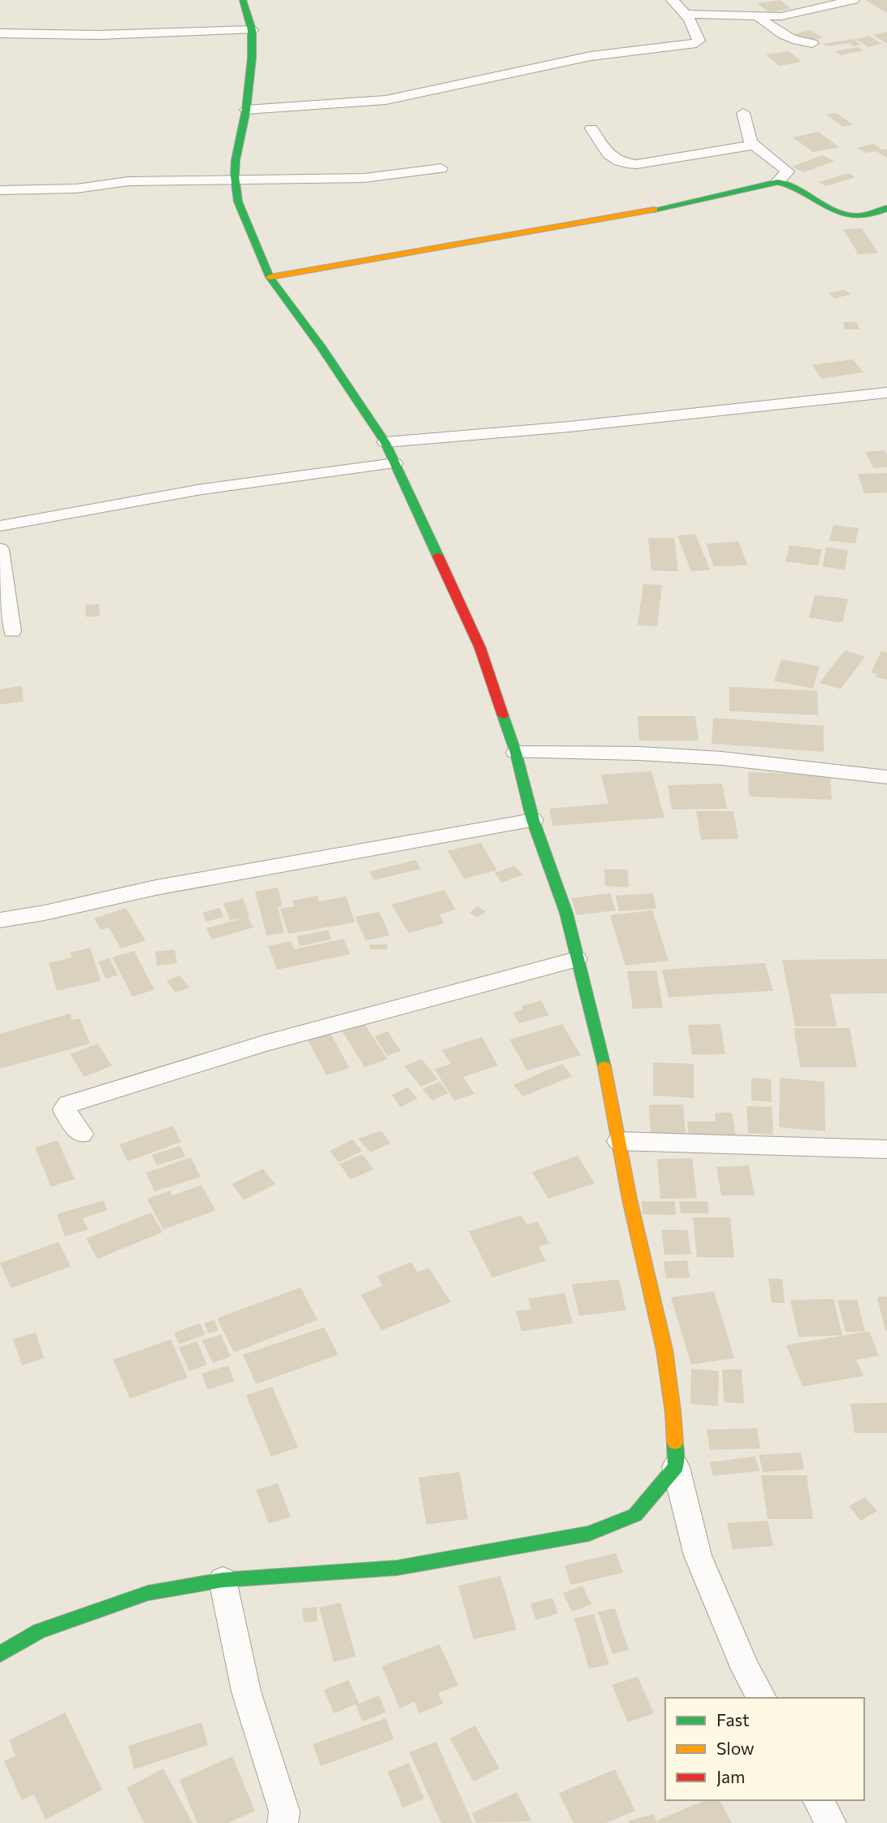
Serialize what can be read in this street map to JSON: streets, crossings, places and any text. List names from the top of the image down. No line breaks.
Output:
{"legend":["Fast","Slow","Jam"]}
